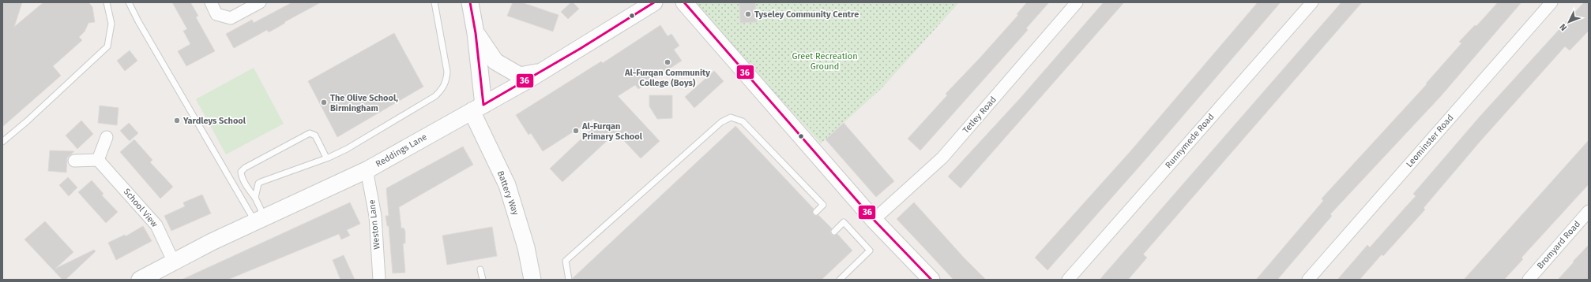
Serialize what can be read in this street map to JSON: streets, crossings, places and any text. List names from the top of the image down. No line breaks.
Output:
{"streets":{"street":["Tetley Road","Runnymede Road","Leominster Road","Reddings Lane","Battery Way","School View","Weston Lane","Bromyard Road"]},"crossings":[["Reddings Lane","Battery Way"],["Reddings Lane","School View"],["Reddings Lane","Weston Lane"]],"parks":["Greet Recreation Ground"],"places":["Tyseley Community Centre","Al-Furqan Community College (Boys)","The Olive School, Birmingham","Yardleys School","Al-Furqan Primary School"],"lines":["transit line 36"],"north":"bottom left"}
